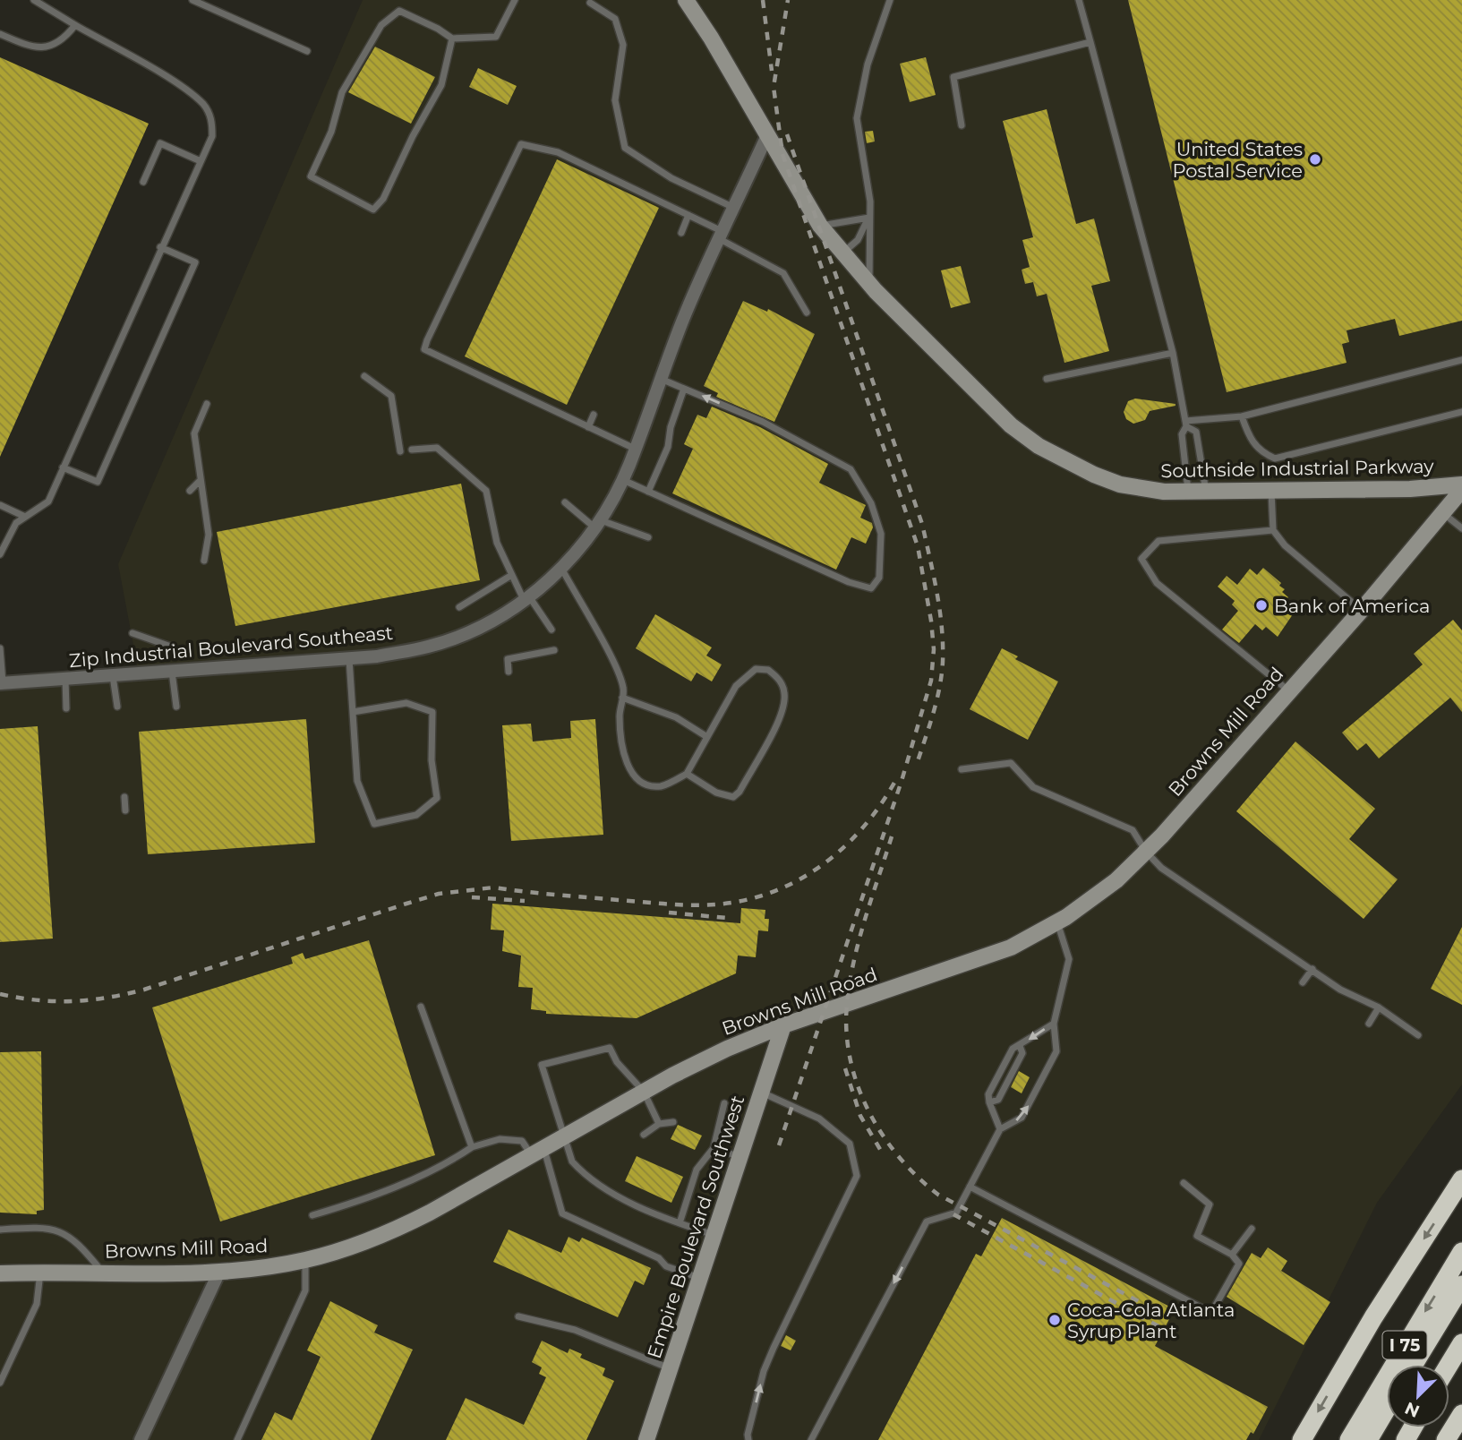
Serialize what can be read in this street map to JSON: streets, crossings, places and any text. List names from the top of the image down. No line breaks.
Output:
{"streets":{"highway":["I 75"],"street":["Southside Industrial Parkway","Zip Industrial Boulevard Southeast","Browns Mill Road","Empire Boulevard Southwest"]},"crossings":[["Southside Industrial Parkway","Zip Industrial Boulevard Southeast"],["Browns Mill Road","Empire Boulevard Southwest"]],"places":["United States Postal Service","Bank of America","Coca-Cola Atlanta Syrup Plant"],"north":"bottom left"}
